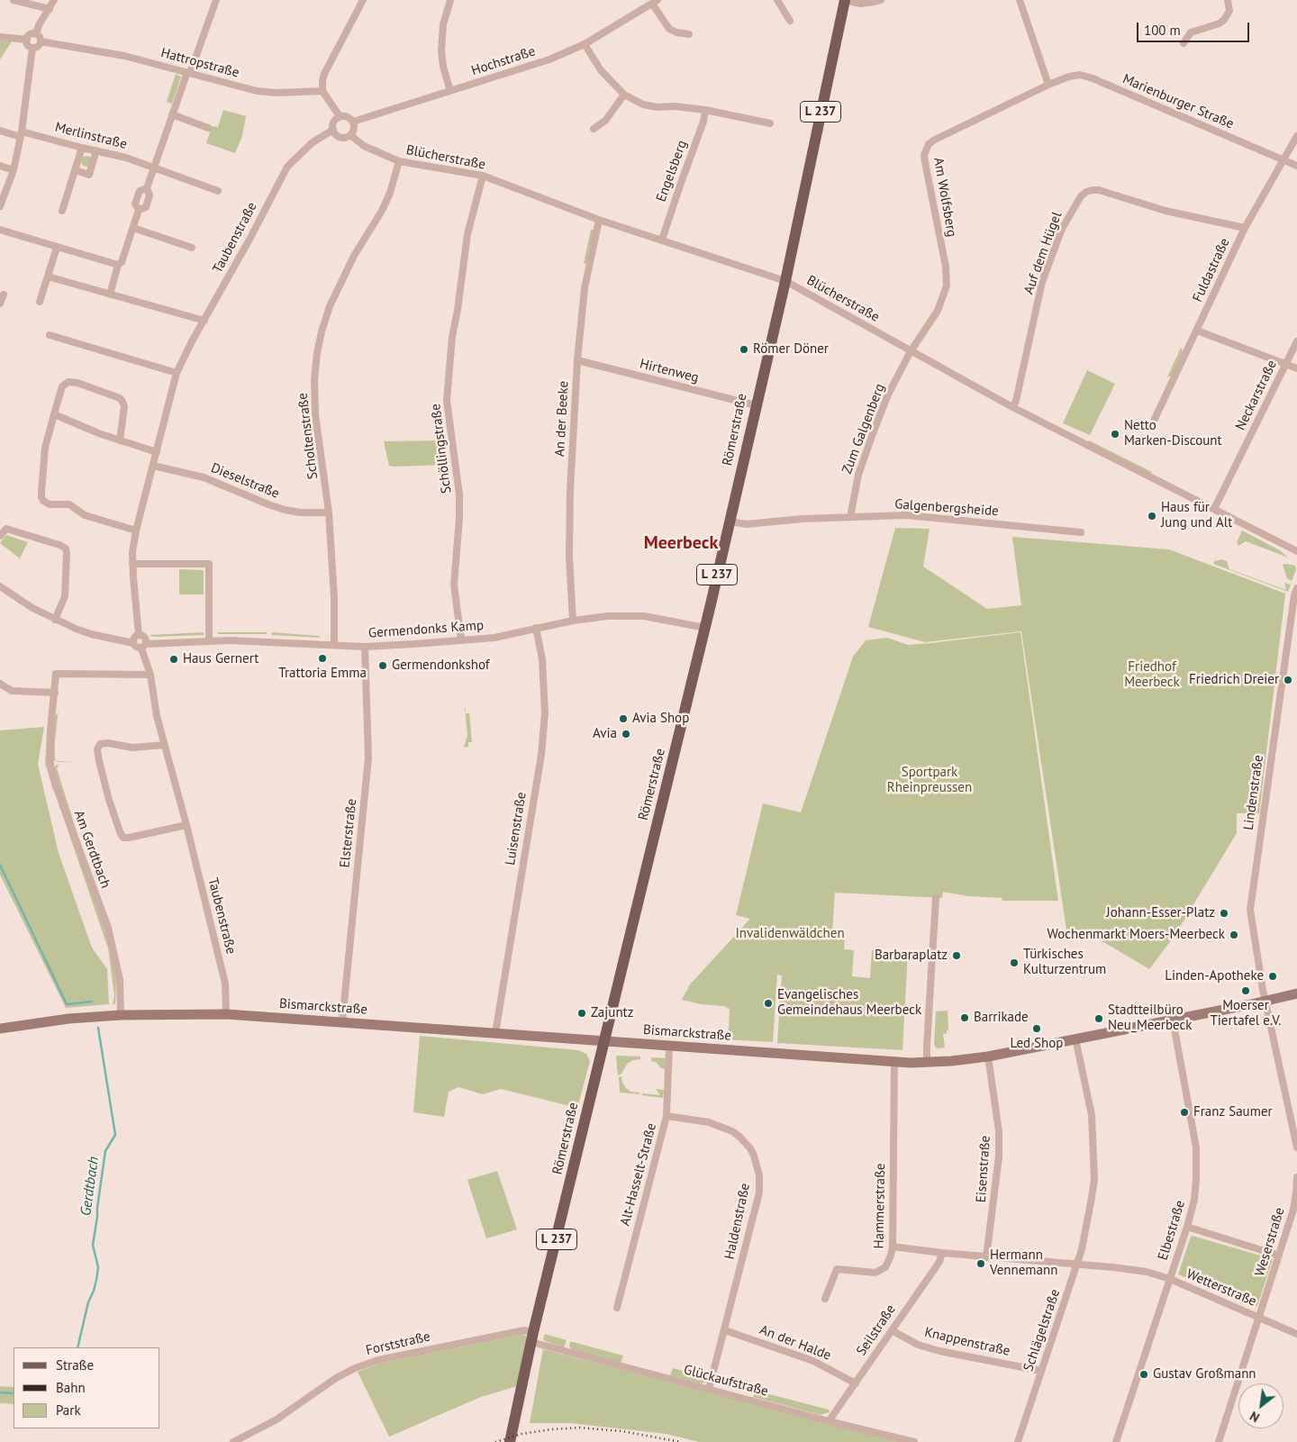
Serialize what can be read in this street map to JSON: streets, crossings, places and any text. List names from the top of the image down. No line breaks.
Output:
{"streets":{"main road":["L 237","Römerstraße","Bismarckstraße"],"street":["Hochstraße","Hattropstraße","Marienburger Straße","Merlinstraße","Blücherstraße","Engelsberg","Am Wolfsberg","Taubenstraße","Auf dem Hügel","Fuldastraße","Hirtenweg","Neckarstraße","An der Beeke","Zum Galgenberg","Scholtenstraße","Schöllingstraße","Dieselstraße","Galgenbergsheide","Germendonks Kamp","Lindenstraße","Luisenstraße","Elsterstraße","Am Gerdtbach","Eisenstraße","Alt-Hasselt-Straße","Hammerstraße","Haldenstraße","Elbestraße","Weserstraße","Wetterstraße","Seilstraße","Schlägelstraße","Knappenstraße","An der Halde","Forststraße","Glückaufstraße"]},"crossings":[["Hochstraße","Blücherstraße"],["Hochstraße","Taubenstraße"],["Marienburger Straße","Am Wolfsberg"],["Marienburger Straße","Fuldastraße"],["Blücherstraße","Engelsberg"],["Blücherstraße","Am Wolfsberg"],["Blücherstraße","Taubenstraße"],["Blücherstraße","Auf dem Hügel"],["Blücherstraße","Neckarstraße"],["Blücherstraße","An der Beeke"],["Blücherstraße","Zum Galgenberg"],["Blücherstraße","Römerstraße"],["Blücherstraße","Scholtenstraße"],["Blücherstraße","Schöllingstraße"],["Am Wolfsberg","Zum Galgenberg"],["Taubenstraße","Dieselstraße"],["Taubenstraße","Germendonks Kamp"],["Taubenstraße","Am Gerdtbach"],["Taubenstraße","Bismarckstraße"],["Auf dem Hügel","Fuldastraße"],["Hirtenweg","An der Beeke"],["Hirtenweg","Römerstraße"],["An der Beeke","Germendonks Kamp"],["Zum Galgenberg","Galgenbergsheide"],["Römerstraße","Galgenbergsheide"],["Römerstraße","Germendonks Kamp"],["Römerstraße","Bismarckstraße"],["Römerstraße","Forststraße"],["Römerstraße","Glückaufstraße"],["Scholtenstraße","Dieselstraße"],["Scholtenstraße","Germendonks Kamp"],["Schöllingstraße","Germendonks Kamp"],["Germendonks Kamp","Luisenstraße"],["Germendonks Kamp","Elsterstraße"],["Lindenstraße","Bismarckstraße"],["Luisenstraße","Bismarckstraße"],["Elsterstraße","Bismarckstraße"],["Am Gerdtbach","Bismarckstraße"],["Bismarckstraße","Eisenstraße"],["Bismarckstraße","Alt-Hasselt-Straße"],["Bismarckstraße","Hammerstraße"],["Bismarckstraße","Elbestraße"],["Bismarckstraße","Schlägelstraße"],["Eisenstraße","Wetterstraße"],["Alt-Hasselt-Straße","Haldenstraße"],["Hammerstraße","Wetterstraße"],["Haldenstraße","An der Halde"],["Haldenstraße","Glückaufstraße"],["Elbestraße","Wetterstraße"],["Weserstraße","Wetterstraße"],["Wetterstraße","Seilstraße"],["Wetterstraße","Schlägelstraße"],["Seilstraße","Knappenstraße"],["Seilstraße","An der Halde"],["Seilstraße","Glückaufstraße"],["Schlägelstraße","Knappenstraße"],["Forststraße","Glückaufstraße"]],"districts":["Meerbeck"],"water":["Gerdtbach"],"parks":["Friedhof Meerbeck","Sportpark Rheinpreussen","Invalidenwäldchen"],"places":["Römer Döner","Netto Marken-Discount","Haus für Jung und Alt","Trattoria Emma","Haus Gernert","Germendonkshof","Friedrich Dreier","Avia Shop","Avia","Johann-Esser-Platz","Wochenmarkt Moers-Meerbeck","Barbaraplatz","Türkisches Kulturzentrum","Linden-Apotheke","Moerser Tiertafel e.V.","Evangelisches Gemeindehaus Meerbeck","Zajuntz","Barrikade","Stadtteilbüro Neu_Meerbeck","Led Shop","Franz Saumer","Hermann Vennemann","Gustav Großmann"],"legend":["Straße","Bahn","Park"],"scale_bar":"100 m","north":"bottom left"}
